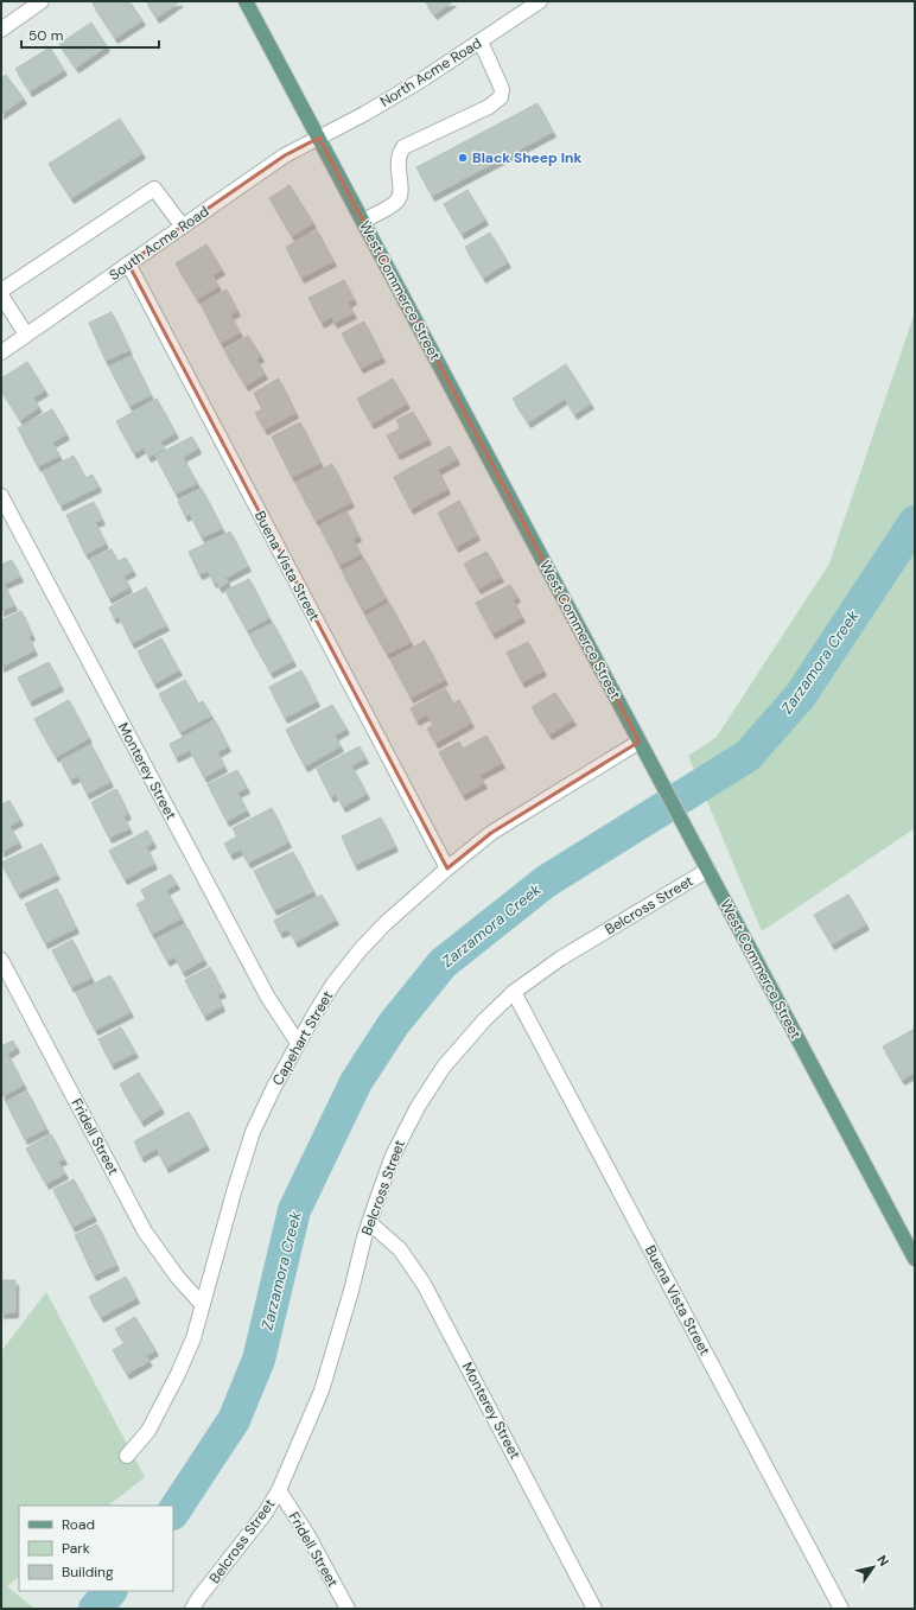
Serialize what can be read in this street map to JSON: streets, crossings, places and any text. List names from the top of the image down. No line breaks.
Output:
{"streets":{"main road":["West Commerce Street"],"street":["North Acme Road","South Acme Road","Buena Vista Street","Monterey Street","Belcross Street","Capehart Street","Fridell Street"]},"crossings":[["North Acme Road","South Acme Road"],["North Acme Road","West Commerce Street"],["South Acme Road","West Commerce Street"],["South Acme Road","Buena Vista Street"],["West Commerce Street","Belcross Street"],["West Commerce Street","Capehart Street"],["Buena Vista Street","Belcross Street"],["Buena Vista Street","Capehart Street"],["Monterey Street","Belcross Street"],["Monterey Street","Capehart Street"],["Belcross Street","Fridell Street"],["Capehart Street","Fridell Street"]],"water":["Zarzamora Creek"],"places":["Black Sheep Ink"],"legend":["Road","Park","Building"],"scale_bar":"50 m","north":"top right"}
